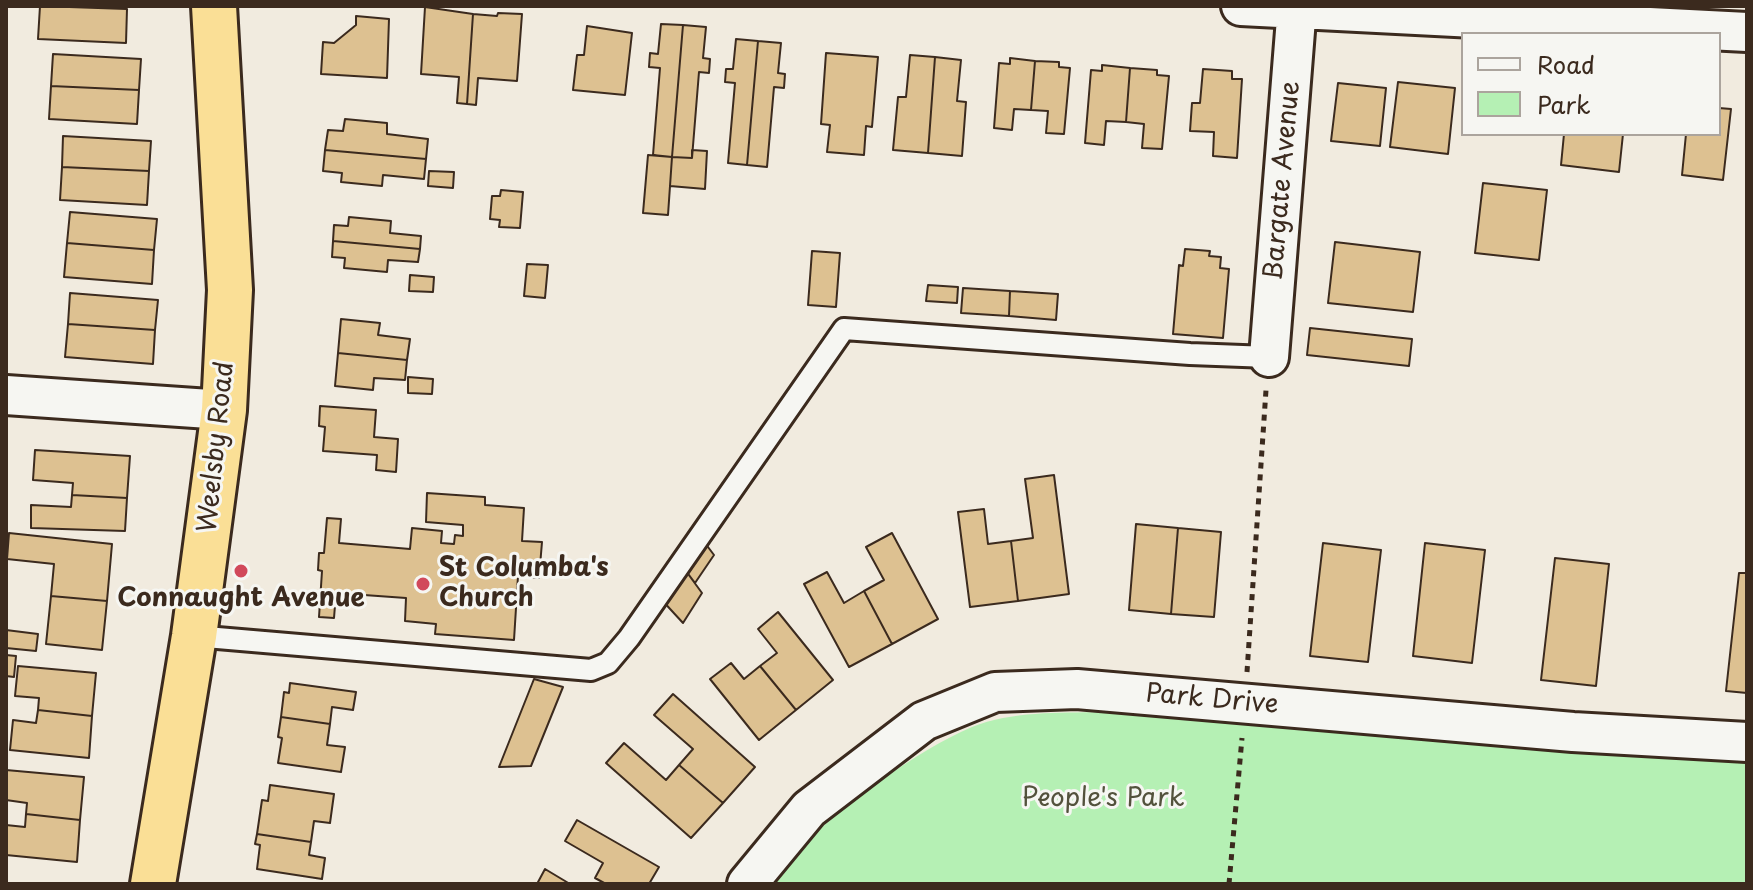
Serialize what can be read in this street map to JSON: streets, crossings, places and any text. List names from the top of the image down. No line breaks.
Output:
{"streets":{"highway":["Weelsby Road"],"street":["Bargate Avenue","Park Drive"]},"parks":["People's Park"],"places":["Connaught Avenue","St Columba's Church"],"legend":["Road","Park"]}
